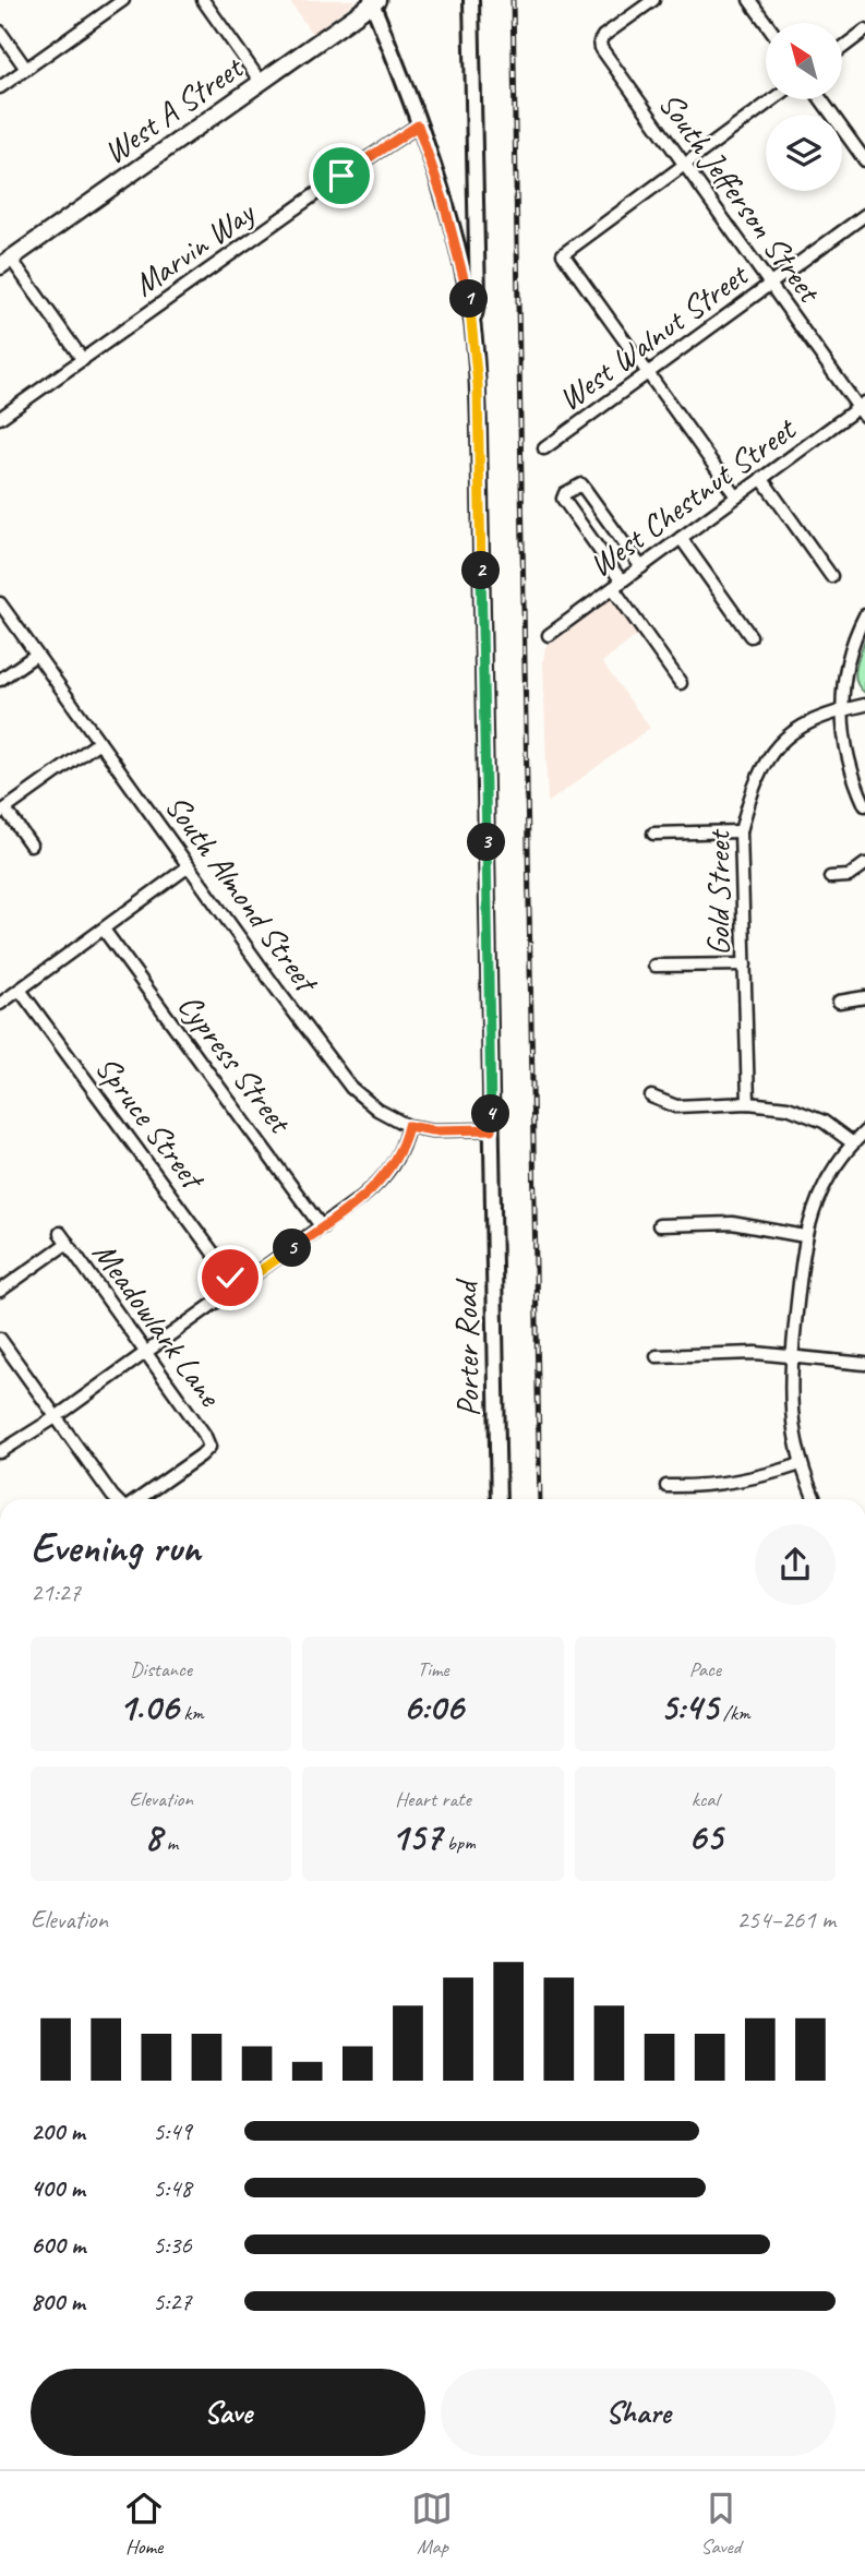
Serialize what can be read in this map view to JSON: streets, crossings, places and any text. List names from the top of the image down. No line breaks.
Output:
{"streets":{"main road":["West A Street"],"street":["South Jefferson Street","Marvin Way","West Walnut Street","West Chestnut Street","South Almond Street","Gold Street","Cypress Street","Spruce Street","Meadowlark Lane","Porter Road"]},"crossings":[["South Jefferson Street","West Walnut Street"],["South Jefferson Street","West Chestnut Street"],["South Almond Street","Porter Road"]],"north":"top left","page":{"pins":["1","2","3","4","5"],"heading":["Evening run","21:27"],"stats":[["Distance","1.06 km"],["Time","6:06"],["Pace","5:45 /km"],["Elevation","8 m"],["Heart rate","157 bpm"],["kcal","65"]],"chart":["Elevation","254–261 m"],"list":[{"name":"200 m","note":"5:49"},{"name":"400 m","note":"5:48"},{"name":"600 m","note":"5:36"},{"name":"800 m","note":"5:27"}],"buttons":["Save","Share"],"tabs":["Home","Map","Saved"]}}
